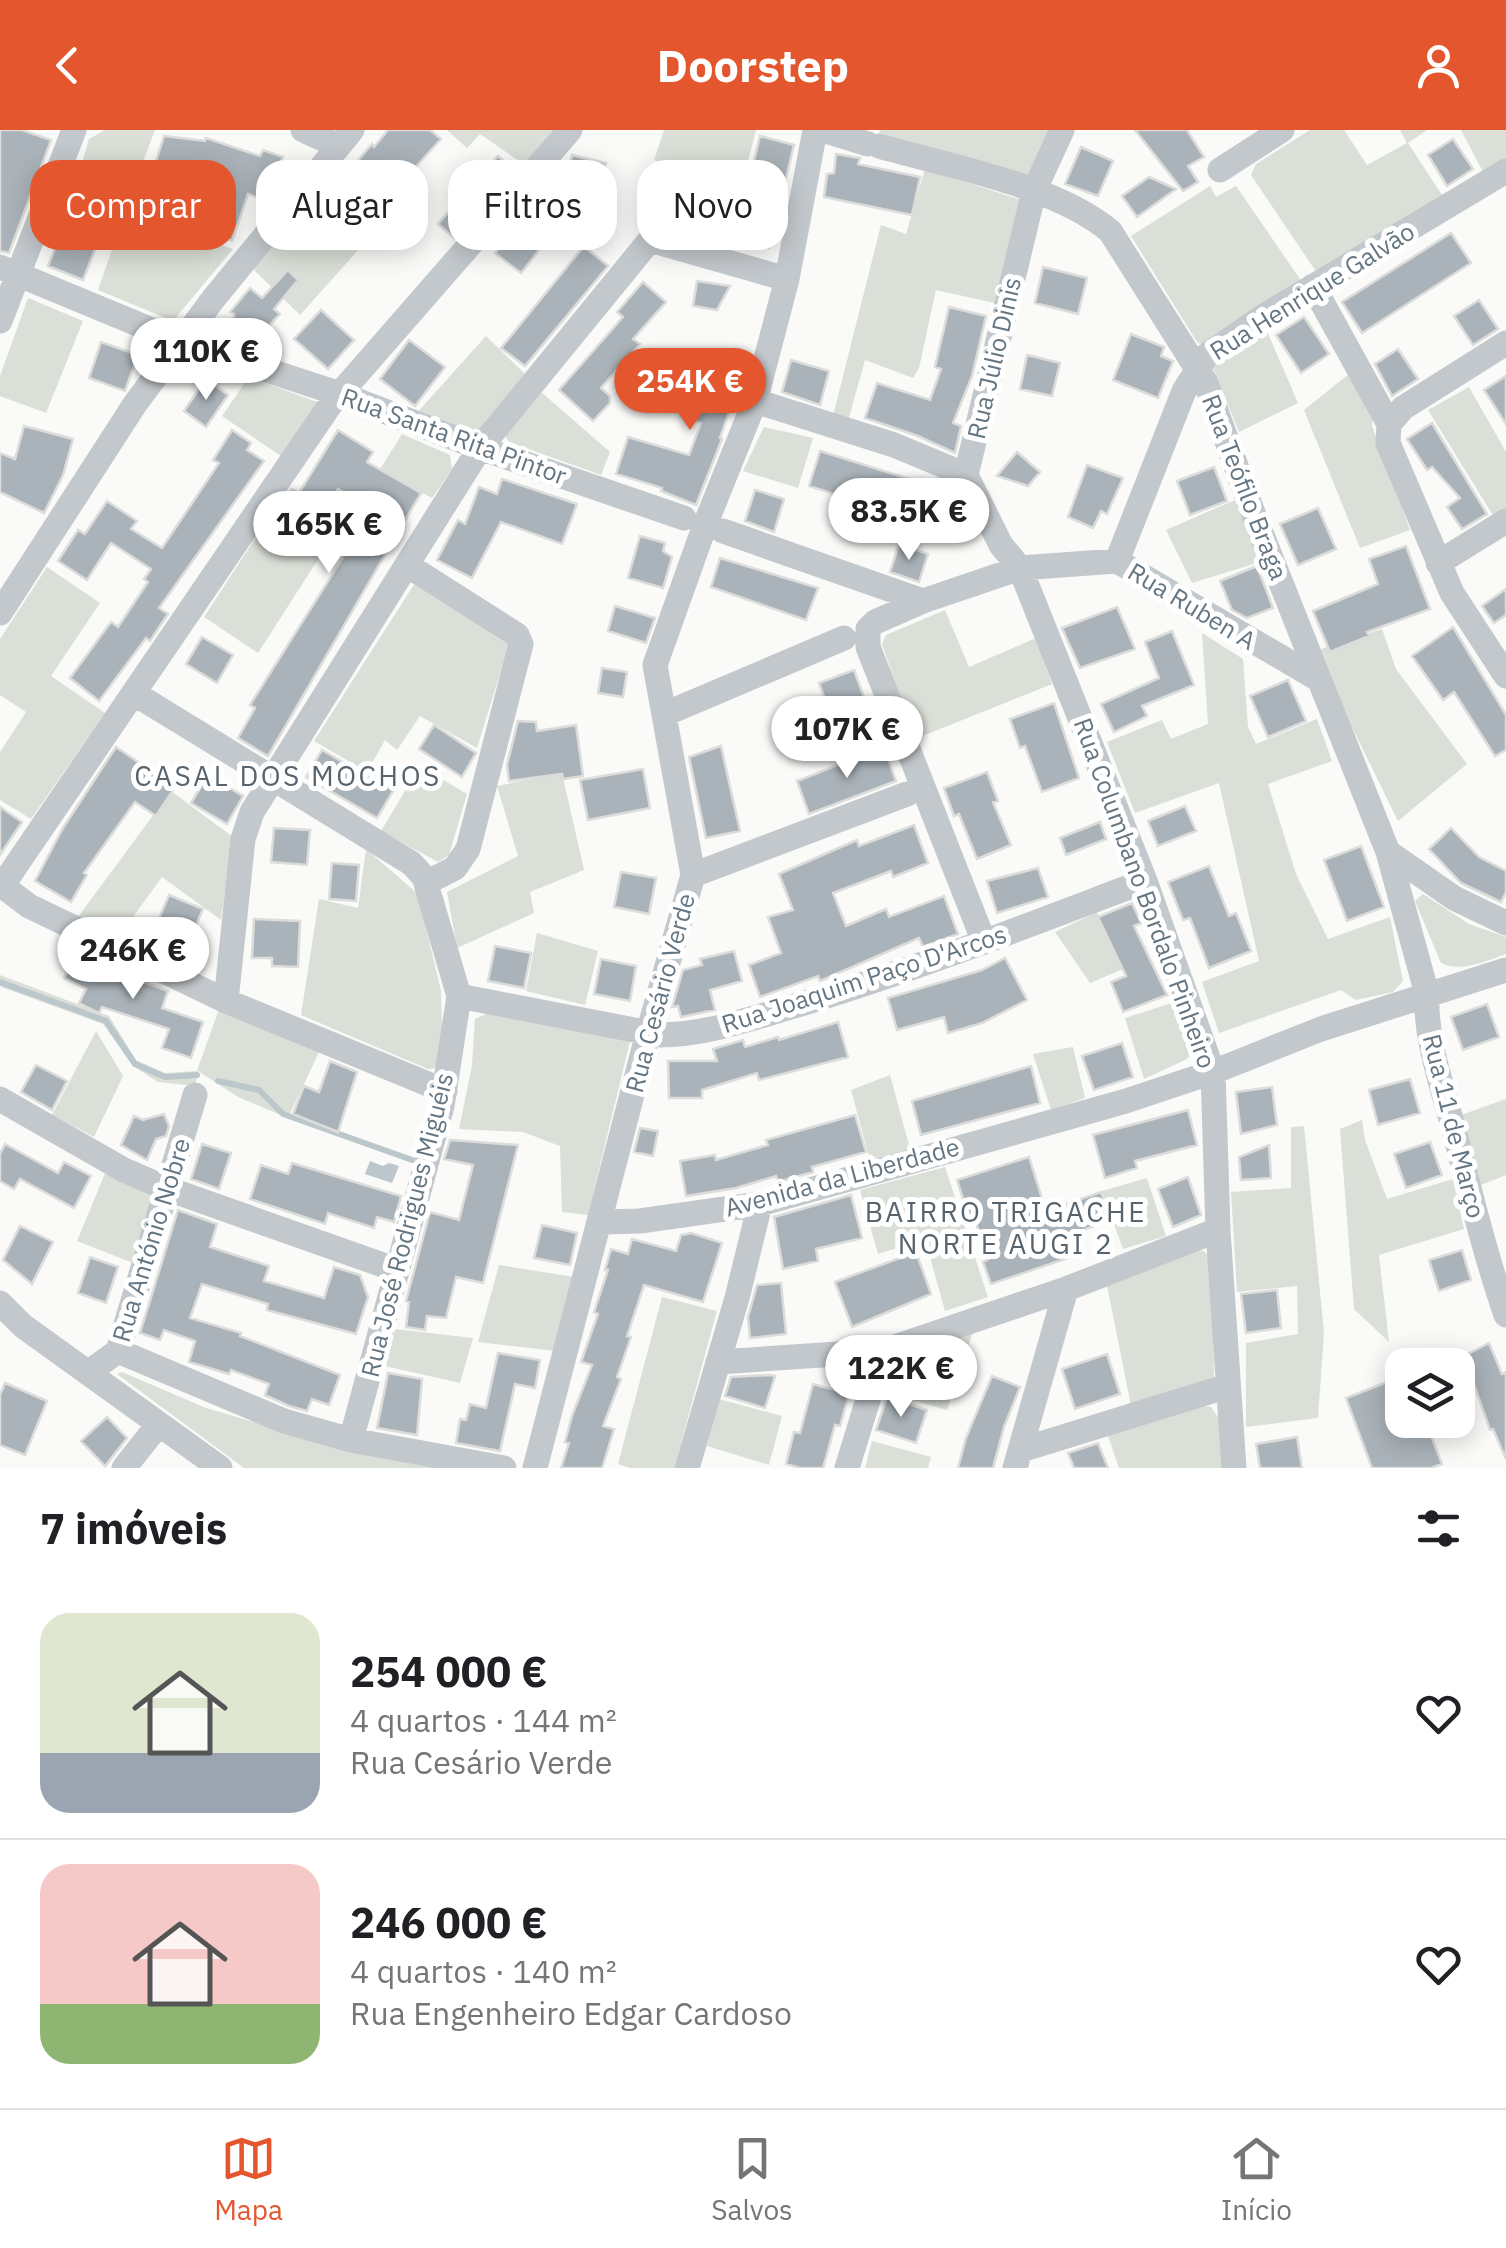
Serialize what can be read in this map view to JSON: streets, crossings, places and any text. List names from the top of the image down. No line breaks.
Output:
{"streets":{"street":["Rua Henrique Galvão","Rua Júlio Dinis","Rua Santa Rita Pintor","Rua Teófilo Braga","Rua Ruben A","Rua Columbano Bordalo Pinheiro","Rua Joaquim Paço D'Arcos","Rua Cesário Verde","Rua 11 de Março","Avenida da Liberdade","Rua José Rodrigues Miguéis","Rua António Nobre"]},"crossings":[["Rua Henrique Galvão","Rua Teófilo Braga"],["Rua Henrique Galvão","Rua Ruben A"],["Rua Júlio Dinis","Rua Teófilo Braga"],["Rua Júlio Dinis","Rua Columbano Bordalo Pinheiro"],["Rua Santa Rita Pintor","Rua Ruben A"],["Rua Santa Rita Pintor","Rua Cesário Verde"],["Rua Teófilo Braga","Rua Ruben A"],["Rua Teófilo Braga","Rua 11 de Março"],["Rua Teófilo Braga","Avenida da Liberdade"],["Rua Ruben A","Rua Columbano Bordalo Pinheiro"],["Rua Ruben A","Rua Joaquim Paço D'Arcos"],["Rua Columbano Bordalo Pinheiro","Rua Joaquim Paço D'Arcos"],["Rua Columbano Bordalo Pinheiro","Avenida da Liberdade"],["Rua Joaquim Paço D'Arcos","Rua Cesário Verde"],["Rua Joaquim Paço D'Arcos","Rua José Rodrigues Miguéis"],["Rua Cesário Verde","Avenida da Liberdade"],["Rua 11 de Março","Avenida da Liberdade"]],"districts":["CASAL DOS MOCHOS","BAIRRO TRIGACHE NORTE AUGI 2"],"page":{"header":"Doorstep","chip":["Comprar","Alugar","Filtros","Novo"],"price":["110K €","254K €","83.5K €","165K €","107K €","246K €","122K €"],"heading":"7 imóveis","list":[{"name":"254 000 €","note":"4 quartos · 144 m² · Rua Cesário Verde"},{"name":"246 000 €","note":"4 quartos · 140 m² · Rua Engenheiro Edgar Cardoso"}],"tabs":["Mapa","Salvos","Início"]}}
